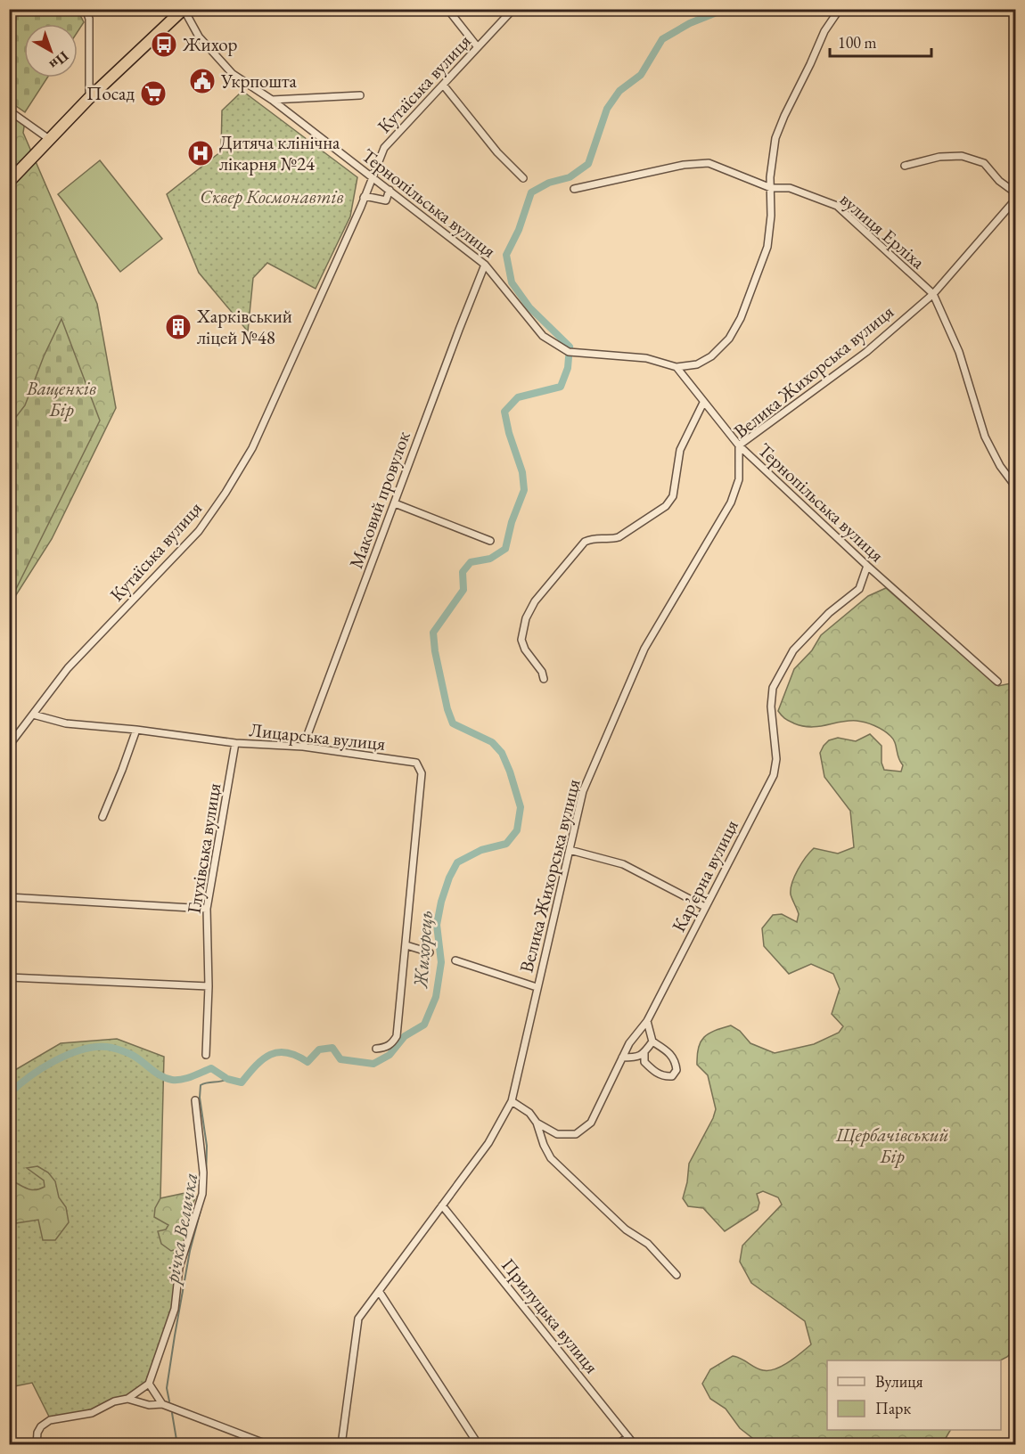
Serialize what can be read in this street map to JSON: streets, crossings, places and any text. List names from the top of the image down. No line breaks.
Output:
{"streets":{"street":["Кутаїська вулиця","Тернопільська вулиця","вулиця Ерліха","Велика Жихорська вулиця","Маковий провулок","Лицарська вулиця","Глухівська вулиця","Кар’єрна вулиця","Прилуцька вулиця"]},"crossings":[["Кутаїська вулиця","Тернопільська вулиця"],["Кутаїська вулиця","Лицарська вулиця"],["Тернопільська вулиця","Велика Жихорська вулиця"],["Тернопільська вулиця","Маковий провулок"],["Тернопільська вулиця","Кар’єрна вулиця"],["вулиця Ерліха","Велика Жихорська вулиця"],["Велика Жихорська вулиця","Кар’єрна вулиця"],["Велика Жихорська вулиця","Прилуцька вулиця"],["Маковий провулок","Лицарська вулиця"],["Лицарська вулиця","Глухівська вулиця"]],"water":["Жихорець","річка Величка"],"parks":["Сквер Космонавтів","Ващенків Бір","Щербачівський Бір"],"places":{"bus stop":["Жихор"],"public building":["Укрпошта"],"supermarket":["Посад"],"hospital":["Дитяча клінічна лікарня №24"],"building":["Харківський ліцей №48"]},"legend":["Вулиця","Парк"],"scale_bar":"100 m","north":"bottom right"}
